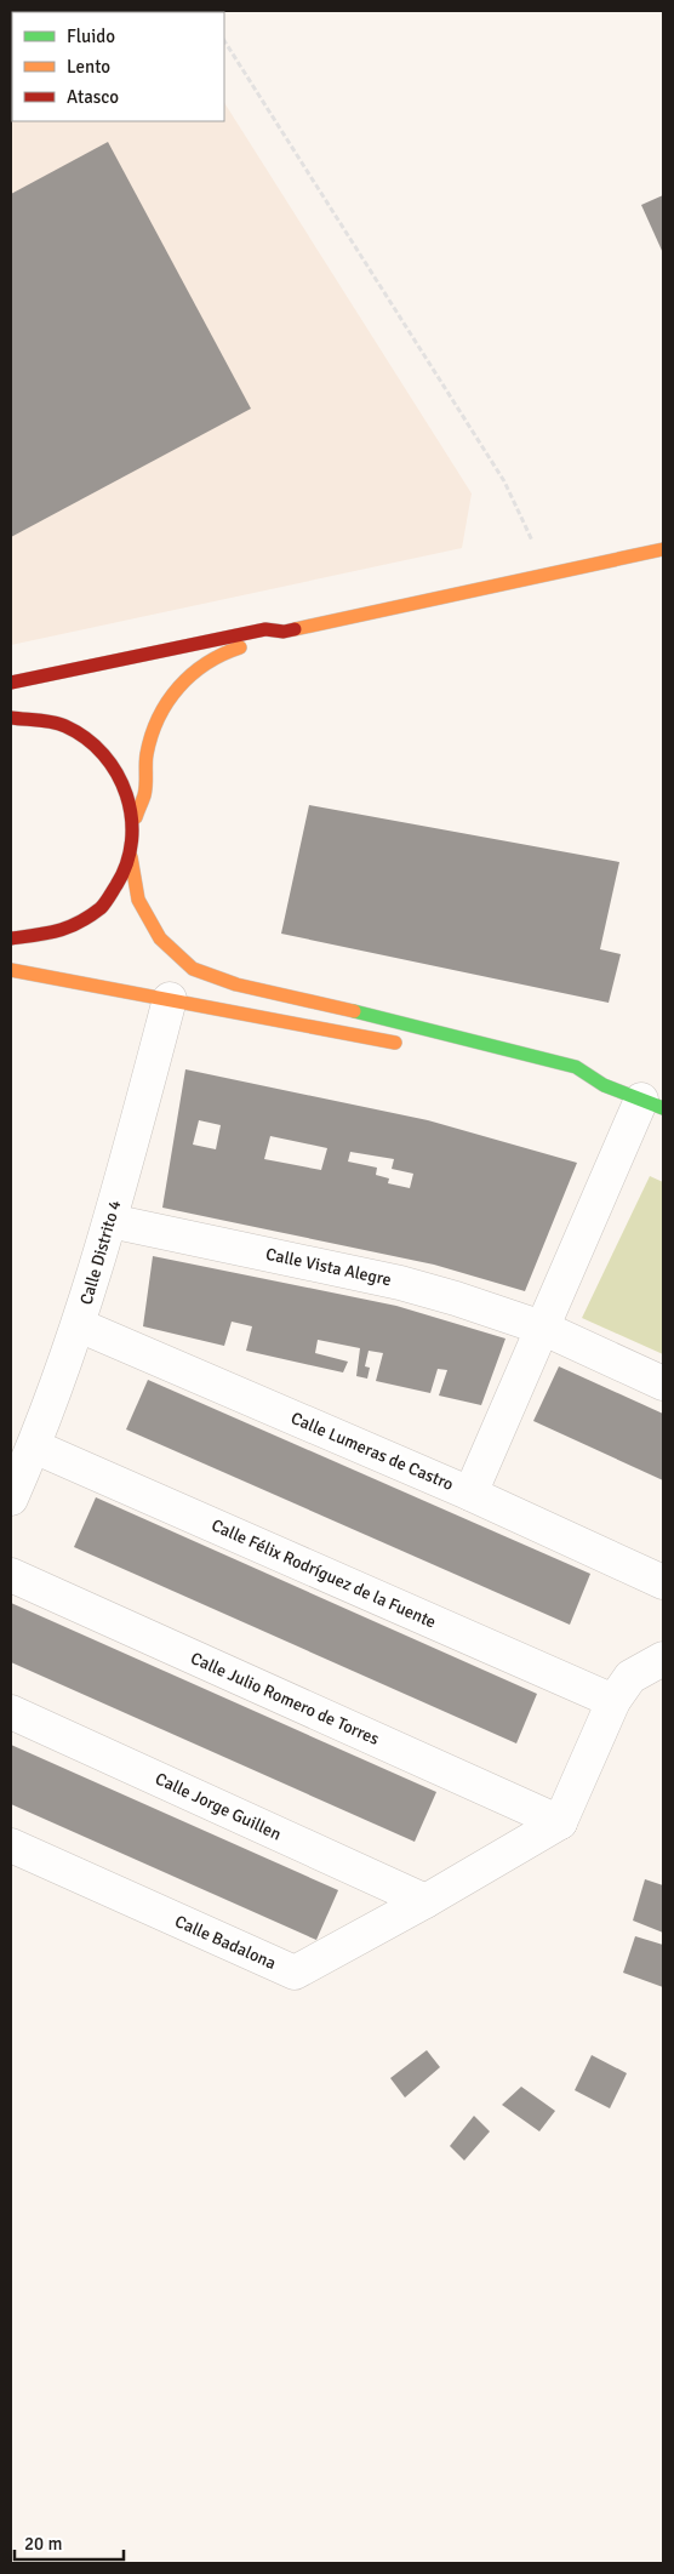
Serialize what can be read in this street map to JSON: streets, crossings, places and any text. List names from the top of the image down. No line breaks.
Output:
{"streets":{"street":["Calle Distrito 4","Calle Vista Alegre","Calle Lumeras de Castro","Calle Félix Rodríguez de la Fuente","Calle Julio Romero de Torres","Calle Jorge Guillen","Calle Badalona"]},"crossings":[["Calle Distrito 4","Calle Vista Alegre"],["Calle Distrito 4","Calle Lumeras de Castro"],["Calle Distrito 4","Calle Félix Rodríguez de la Fuente"],["Calle Julio Romero de Torres","Calle Badalona"],["Calle Jorge Guillen","Calle Badalona"]],"legend":["Fluido","Lento","Atasco"],"scale_bar":"20 m"}
